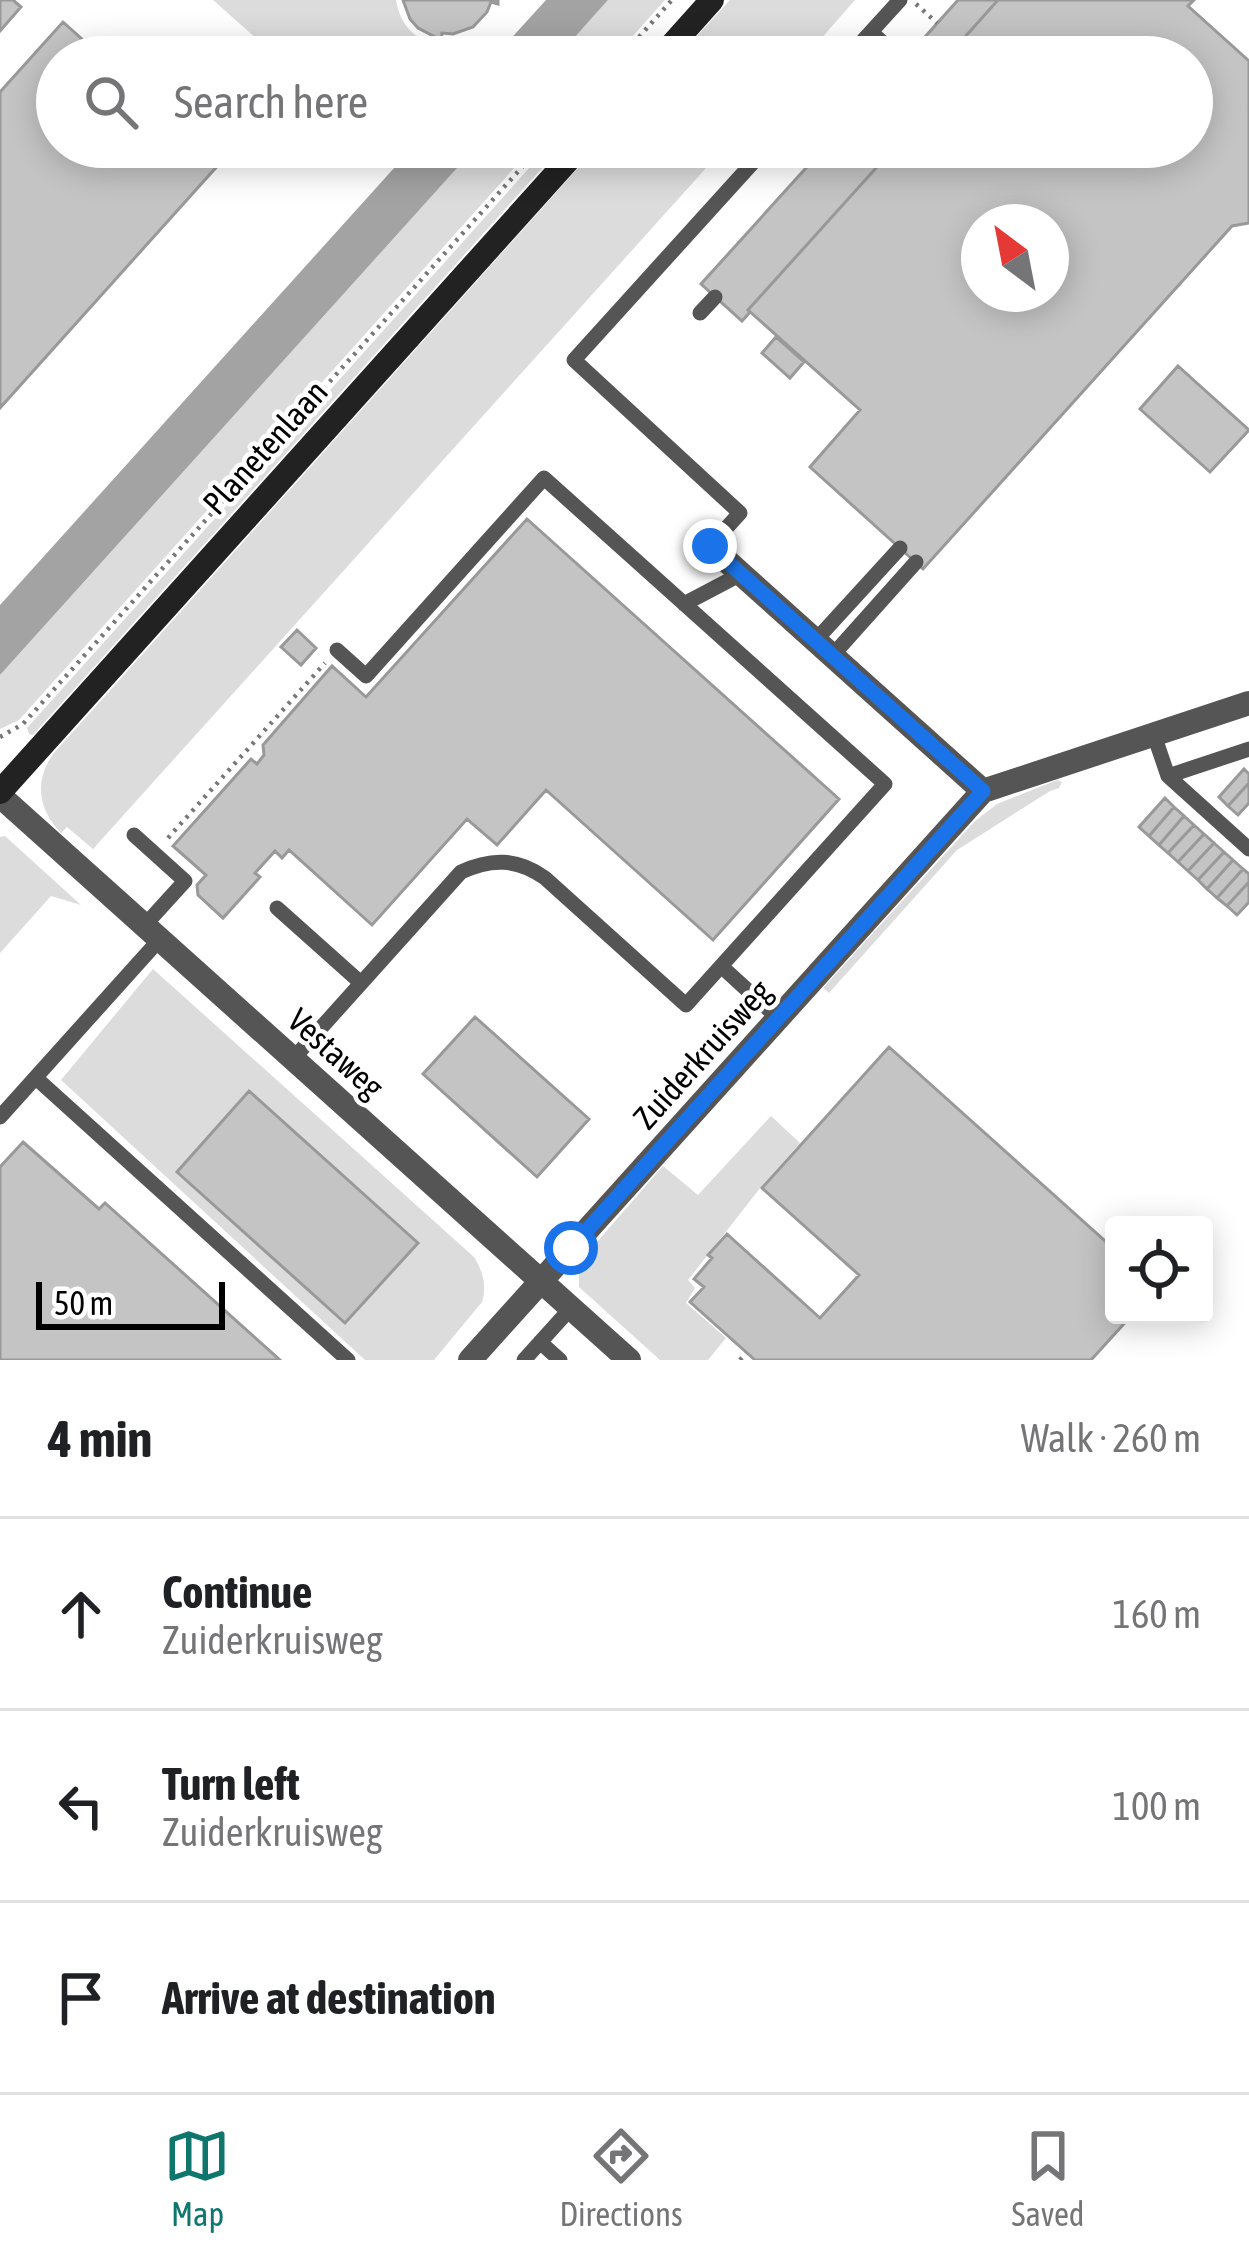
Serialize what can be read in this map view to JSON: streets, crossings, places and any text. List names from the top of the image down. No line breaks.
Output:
{"streets":{"street":["Planetenlaan","Vestaweg","Zuiderkruisweg"]},"crossings":[["Planetenlaan","Vestaweg"],["Vestaweg","Zuiderkruisweg"]],"scale_bar":"50 m","north":"top left","page":{"search":"Search here","scale":"50 m","heading":["4 min","Walk · 260 m"],"list":[["Continue","Zuiderkruisweg","160 m"],["Turn left","Zuiderkruisweg","100 m"],"Arrive at destination"],"nav":["Map","Directions","Saved"]}}
